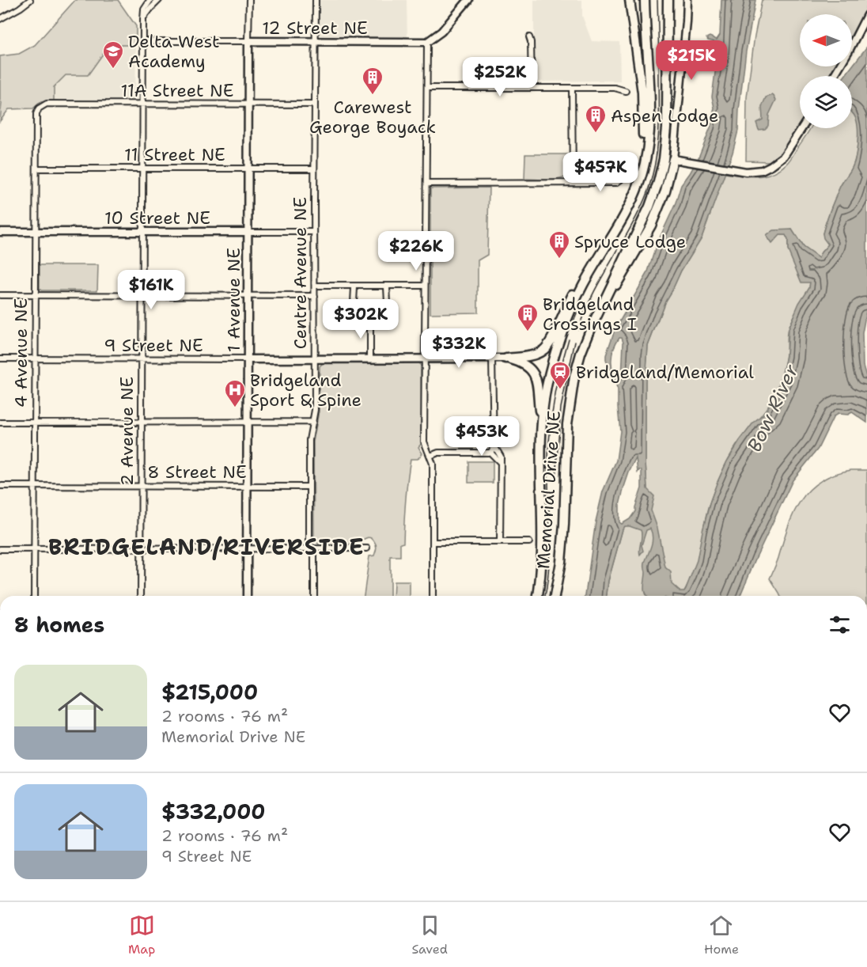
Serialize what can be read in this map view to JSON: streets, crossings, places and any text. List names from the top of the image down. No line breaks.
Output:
{"streets":{"highway":["Memorial Drive NE"],"street":["12 Street NE","11A Street NE","11 Street NE","10 Street NE","Centre Avenue NE","1 Avenue NE","9 Street NE","4 Avenue NE","2 Avenue NE","8 Street NE"]},"crossings":[["12 Street NE","Centre Avenue NE"],["12 Street NE","1 Avenue NE"],["12 Street NE","2 Avenue NE"],["11A Street NE","Centre Avenue NE"],["11A Street NE","1 Avenue NE"],["11A Street NE","4 Avenue NE"],["11A Street NE","2 Avenue NE"],["11 Street NE","Centre Avenue NE"],["11 Street NE","1 Avenue NE"],["11 Street NE","4 Avenue NE"],["11 Street NE","2 Avenue NE"],["10 Street NE","Centre Avenue NE"],["10 Street NE","1 Avenue NE"],["10 Street NE","4 Avenue NE"],["10 Street NE","2 Avenue NE"],["Centre Avenue NE","9 Street NE"],["Centre Avenue NE","8 Street NE"],["1 Avenue NE","9 Street NE"],["1 Avenue NE","8 Street NE"],["9 Street NE","4 Avenue NE"],["9 Street NE","2 Avenue NE"],["4 Avenue NE","8 Street NE"],["2 Avenue NE","8 Street NE"]],"districts":["BRIDGELAND/RIVERSIDE"],"water":["Bow River"],"places":{"school or university":["Delta West Academy"],"building":["Carewest George Boyack","Aspen Lodge","Spruce Lodge","Bridgeland Crossings I"],"station":["Bridgeland/Memorial"],"hospital":["Bridgeland Sport & Spine"]},"north":"left","page":{"price":["$215K","$252K","$457K","$226K","$161K","$302K","$332K","$453K"],"heading":"8 homes","list":[{"name":"$215,000","note":"2 rooms · 76 m² · Memorial Drive NE"},{"name":"$332,000","note":"2 rooms · 76 m² · 9 Street NE"}],"tabs":["Map","Saved","Home"]}}
